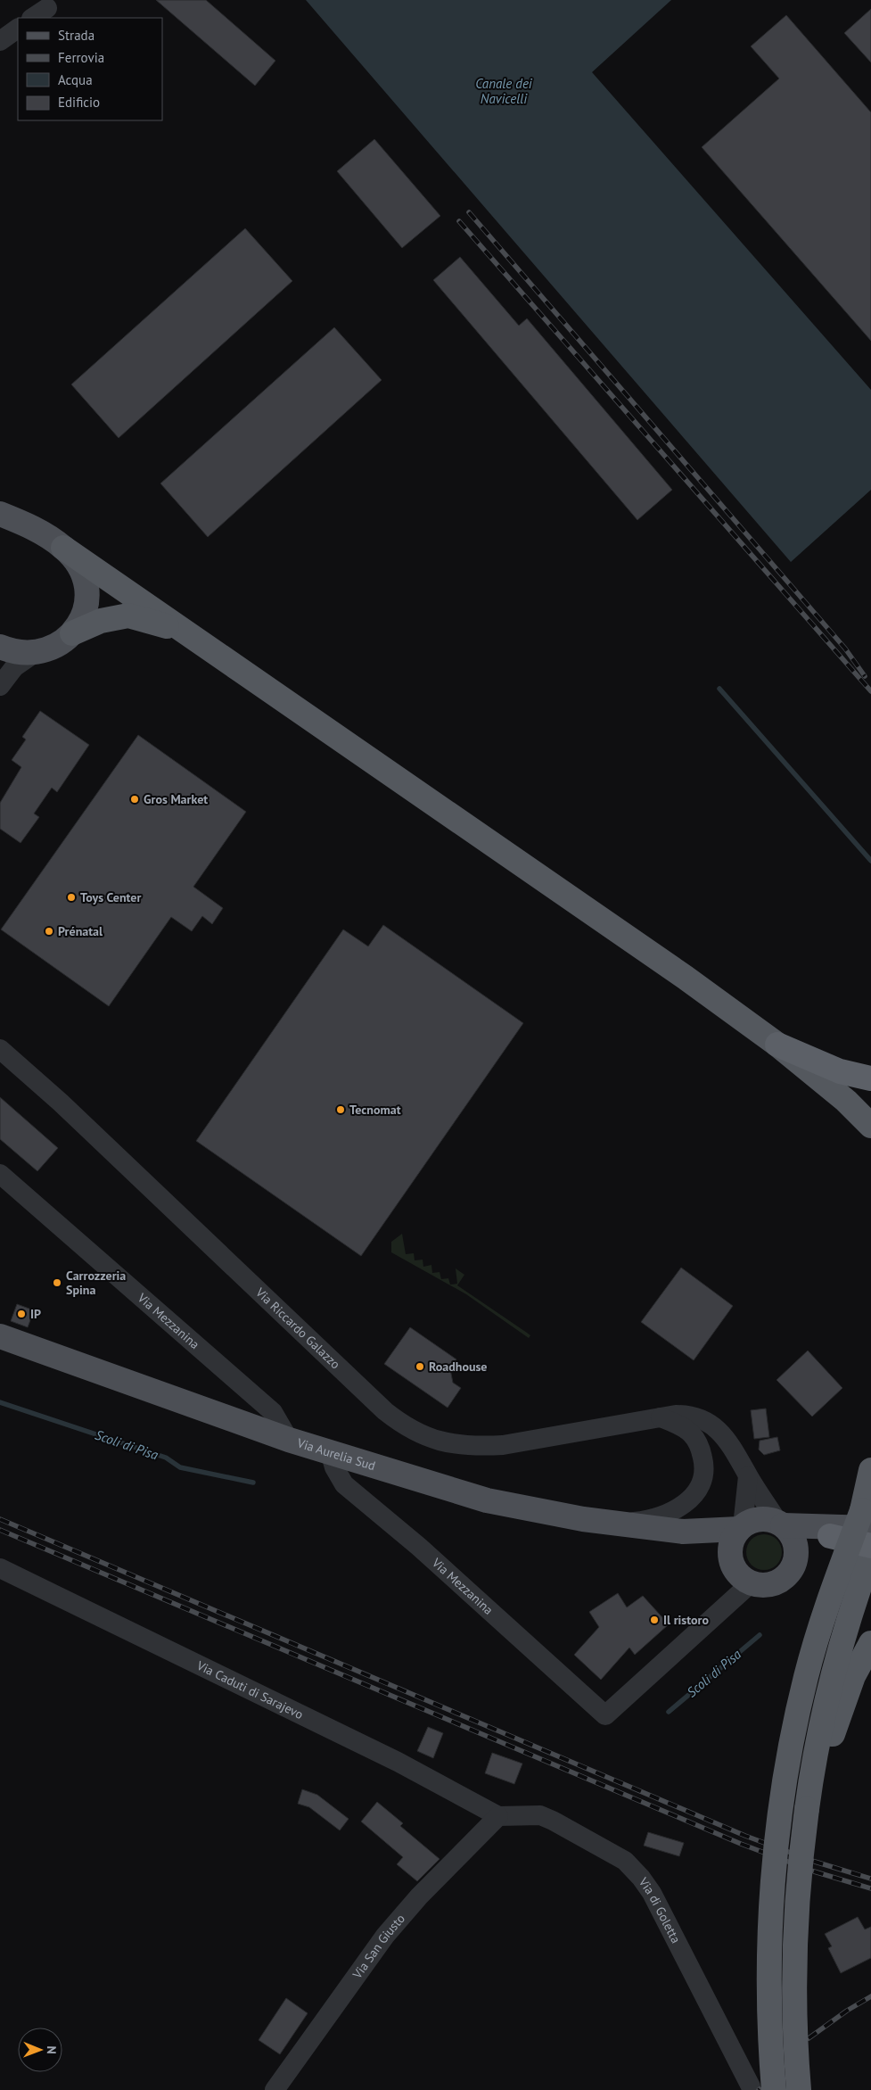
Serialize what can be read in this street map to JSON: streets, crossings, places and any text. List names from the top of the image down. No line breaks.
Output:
{"streets":{"main road":["Via Aurelia Sud"],"street":["Via Mezzanina","Via Riccardo Galazzo","Via Caduti di Sarajevo","Via di Goletta","Via San Giusto"]},"crossings":[["Via Mezzanina","Via Riccardo Galazzo"],["Via Mezzanina","Via Aurelia Sud"],["Via Caduti di Sarajevo","Via di Goletta"],["Via Caduti di Sarajevo","Via San Giusto"],["Via di Goletta","Via San Giusto"]],"water":["Canale dei Navicelli","Scoli di Pisa"],"places":["Gros Market","Toys Center","Prénatal","Tecnomat","Carrozzeria Spina","IP","Roadhouse","Il ristoro"],"legend":["Strada","Ferrovia","Acqua","Edificio"],"north":"right"}
